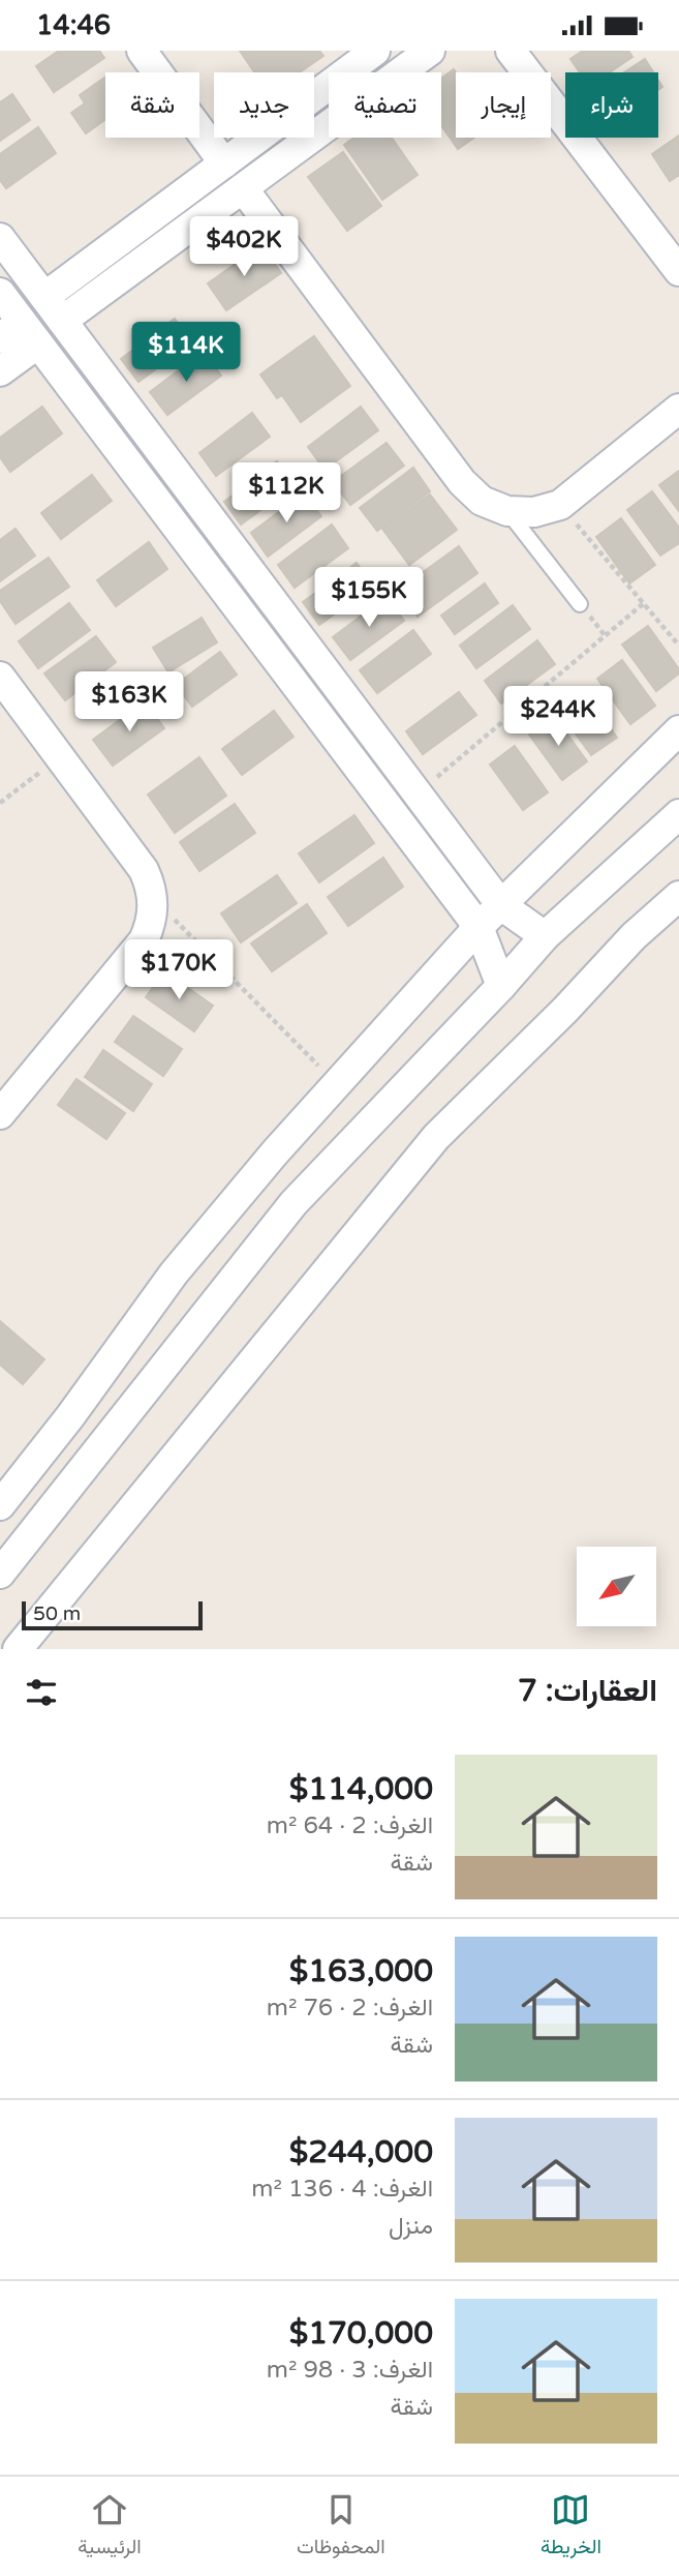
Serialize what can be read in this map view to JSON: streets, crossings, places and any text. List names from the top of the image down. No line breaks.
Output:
{"scale_bar":"50 m","north":"bottom left","page":{"status":"14:46","chip":["شراء","إيجار","تصفية","جديد","شقة"],"price":["$402K","$114K","$112K","$155K","$163K","$244K","$170K"],"scale":"50 m","heading":"العقارات: 7","list":[{"name":"$114,000","note":"الغرف: 2 · 64 m² · شقة"},{"name":"$163,000","note":"الغرف: 2 · 76 m² · شقة"},{"name":"$244,000","note":"الغرف: 4 · 136 m² · منزل"},{"name":"$170,000","note":"الغرف: 3 · 98 m² · شقة"}],"tabs":["الخريطة","المحفوظات","الرئيسية"]}}
